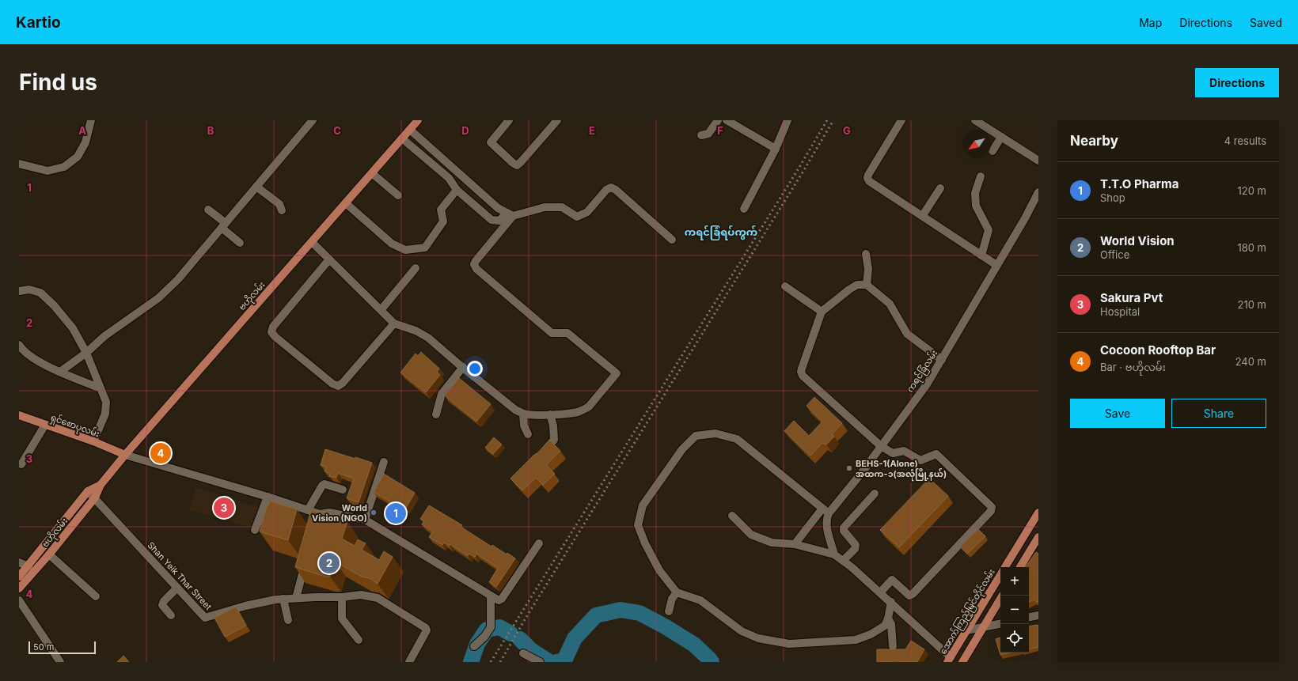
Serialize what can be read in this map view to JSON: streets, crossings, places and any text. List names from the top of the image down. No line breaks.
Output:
{"streets":{"main road":["ဗဟိုလမ်း","ရှင်စောပုလမ်း","အောက်ကြည့်မြင်တိုင်လမ်း"],"street":["ကရင်ခြံလမ်း","Shan Yeik Thar Street"]},"crossings":[["ဗဟိုလမ်း","ရှင်စောပုလမ်း"],["ဗဟိုလမ်း","Shan Yeik Thar Street"]],"districts":["ကရင်ခြံရပ်ကွက်"],"places":["BEHS-1(Alone) အထက-၁(အလုံမြို့နယ်)","World Vision (NGO)"],"scale_bar":"50 m","north":"bottom left","page":{"header":"Kartio","nav":["Map","Directions","Saved"],"buttons":["Directions",["Save","Share"]],"title":"Find us","heading":["Nearby","4 results"],"list":[{"mark":"1","name":"T.T.O Pharma","note":"Shop","value":"120 m"},{"mark":"2","name":"World Vision","note":"Office","value":"180 m"},{"mark":"3","name":"Sakura Pvt","note":"Hospital","value":"210 m"},{"mark":"4","name":"Cocoon Rooftop Bar","note":"Bar · ဗဟိုလမ်း","value":"240 m"}],"pins":["4","3","1","2"],"map_buttons":["+","−"],"scale":"50 m"},"grid":{"columns":["A","B","C","D","E","F","G"],"rows":["1","2","3","4"]}}
